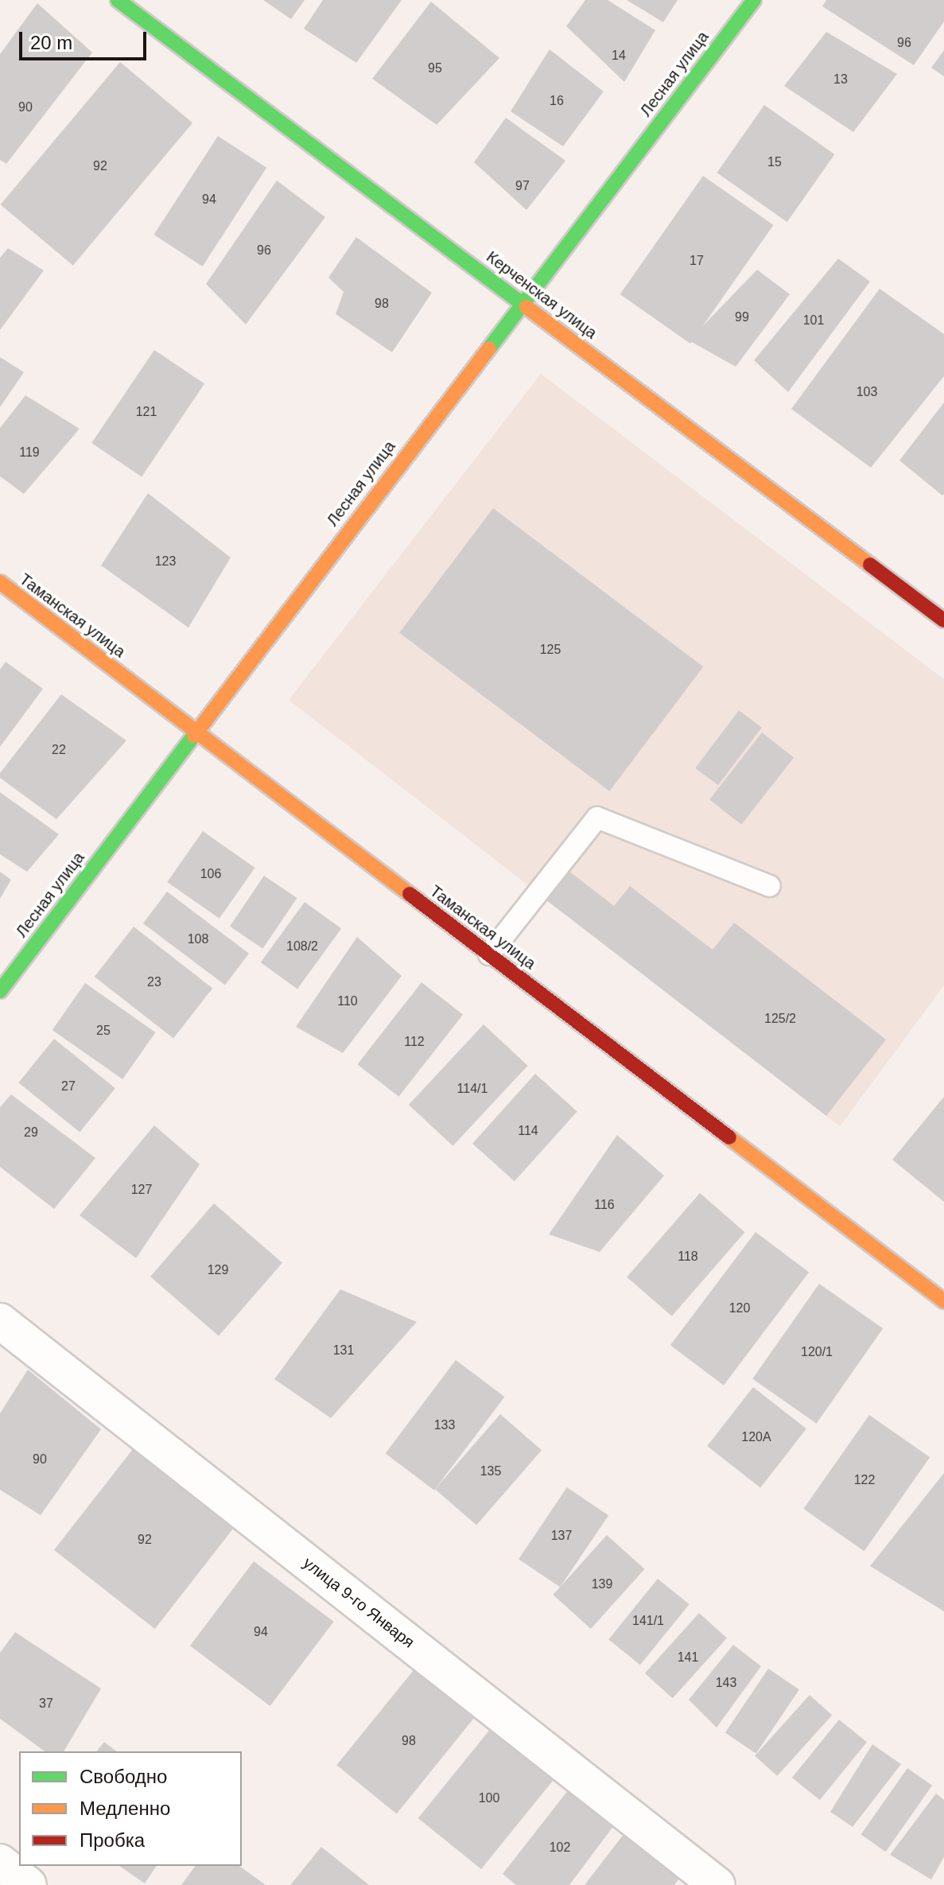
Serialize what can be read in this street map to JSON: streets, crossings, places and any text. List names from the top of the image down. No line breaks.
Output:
{"streets":{"street":["Лесная улица","Керченская улица","Таманская улица","улица 9-го Января"]},"crossings":[["Лесная улица","Керченская улица"],["Лесная улица","Таманская улица"]],"house_numbers":["96","14","95","13","16","90","15","92","97","94","96","17","98","99","101","103","121","119","123","125","22","106","108","108/2","23","110","125/2","25","112","27","114/1","114","29","127","116","118","129","120","131","120/1","133","120А","90","135","122","137","92","139","141/1","94","141","143","37","98","100","102"],"legend":["Свободно","Медленно","Пробка"],"scale_bar":"20 m"}
